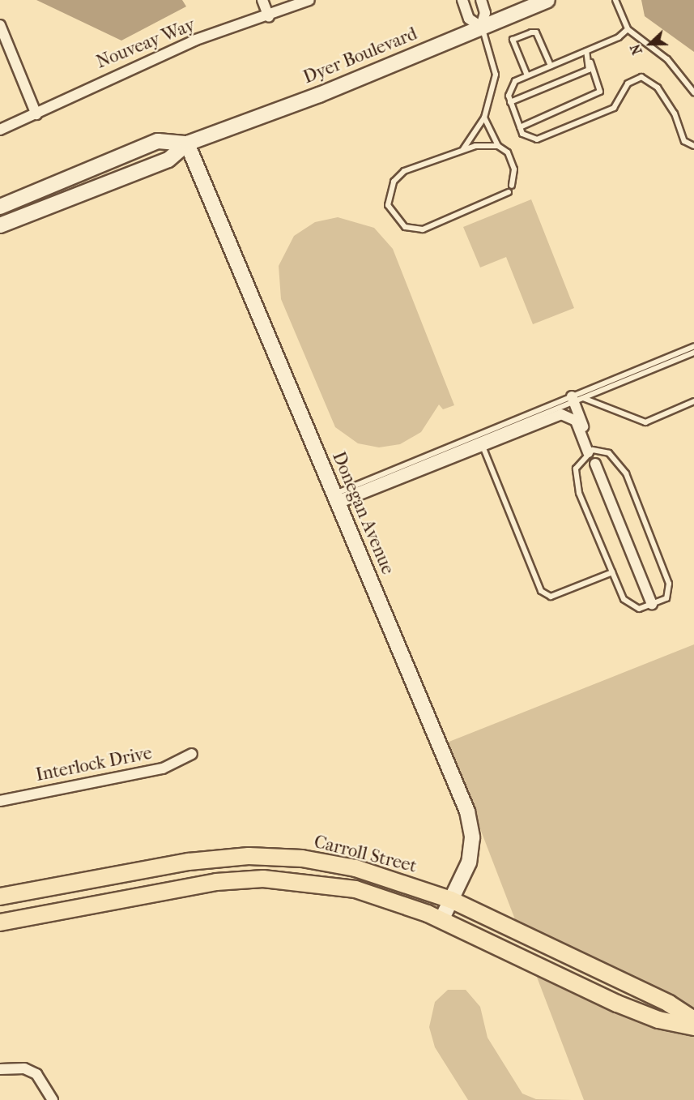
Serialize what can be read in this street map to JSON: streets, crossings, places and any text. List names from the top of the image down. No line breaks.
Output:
{"streets":{"main road":["Carroll Street"],"street":["Nouveay Way","Dyer Boulevard","Donegan Avenue","Interlock Drive"]},"crossings":[["Dyer Boulevard","Donegan Avenue"],["Donegan Avenue","Carroll Street"]],"north":"left"}
